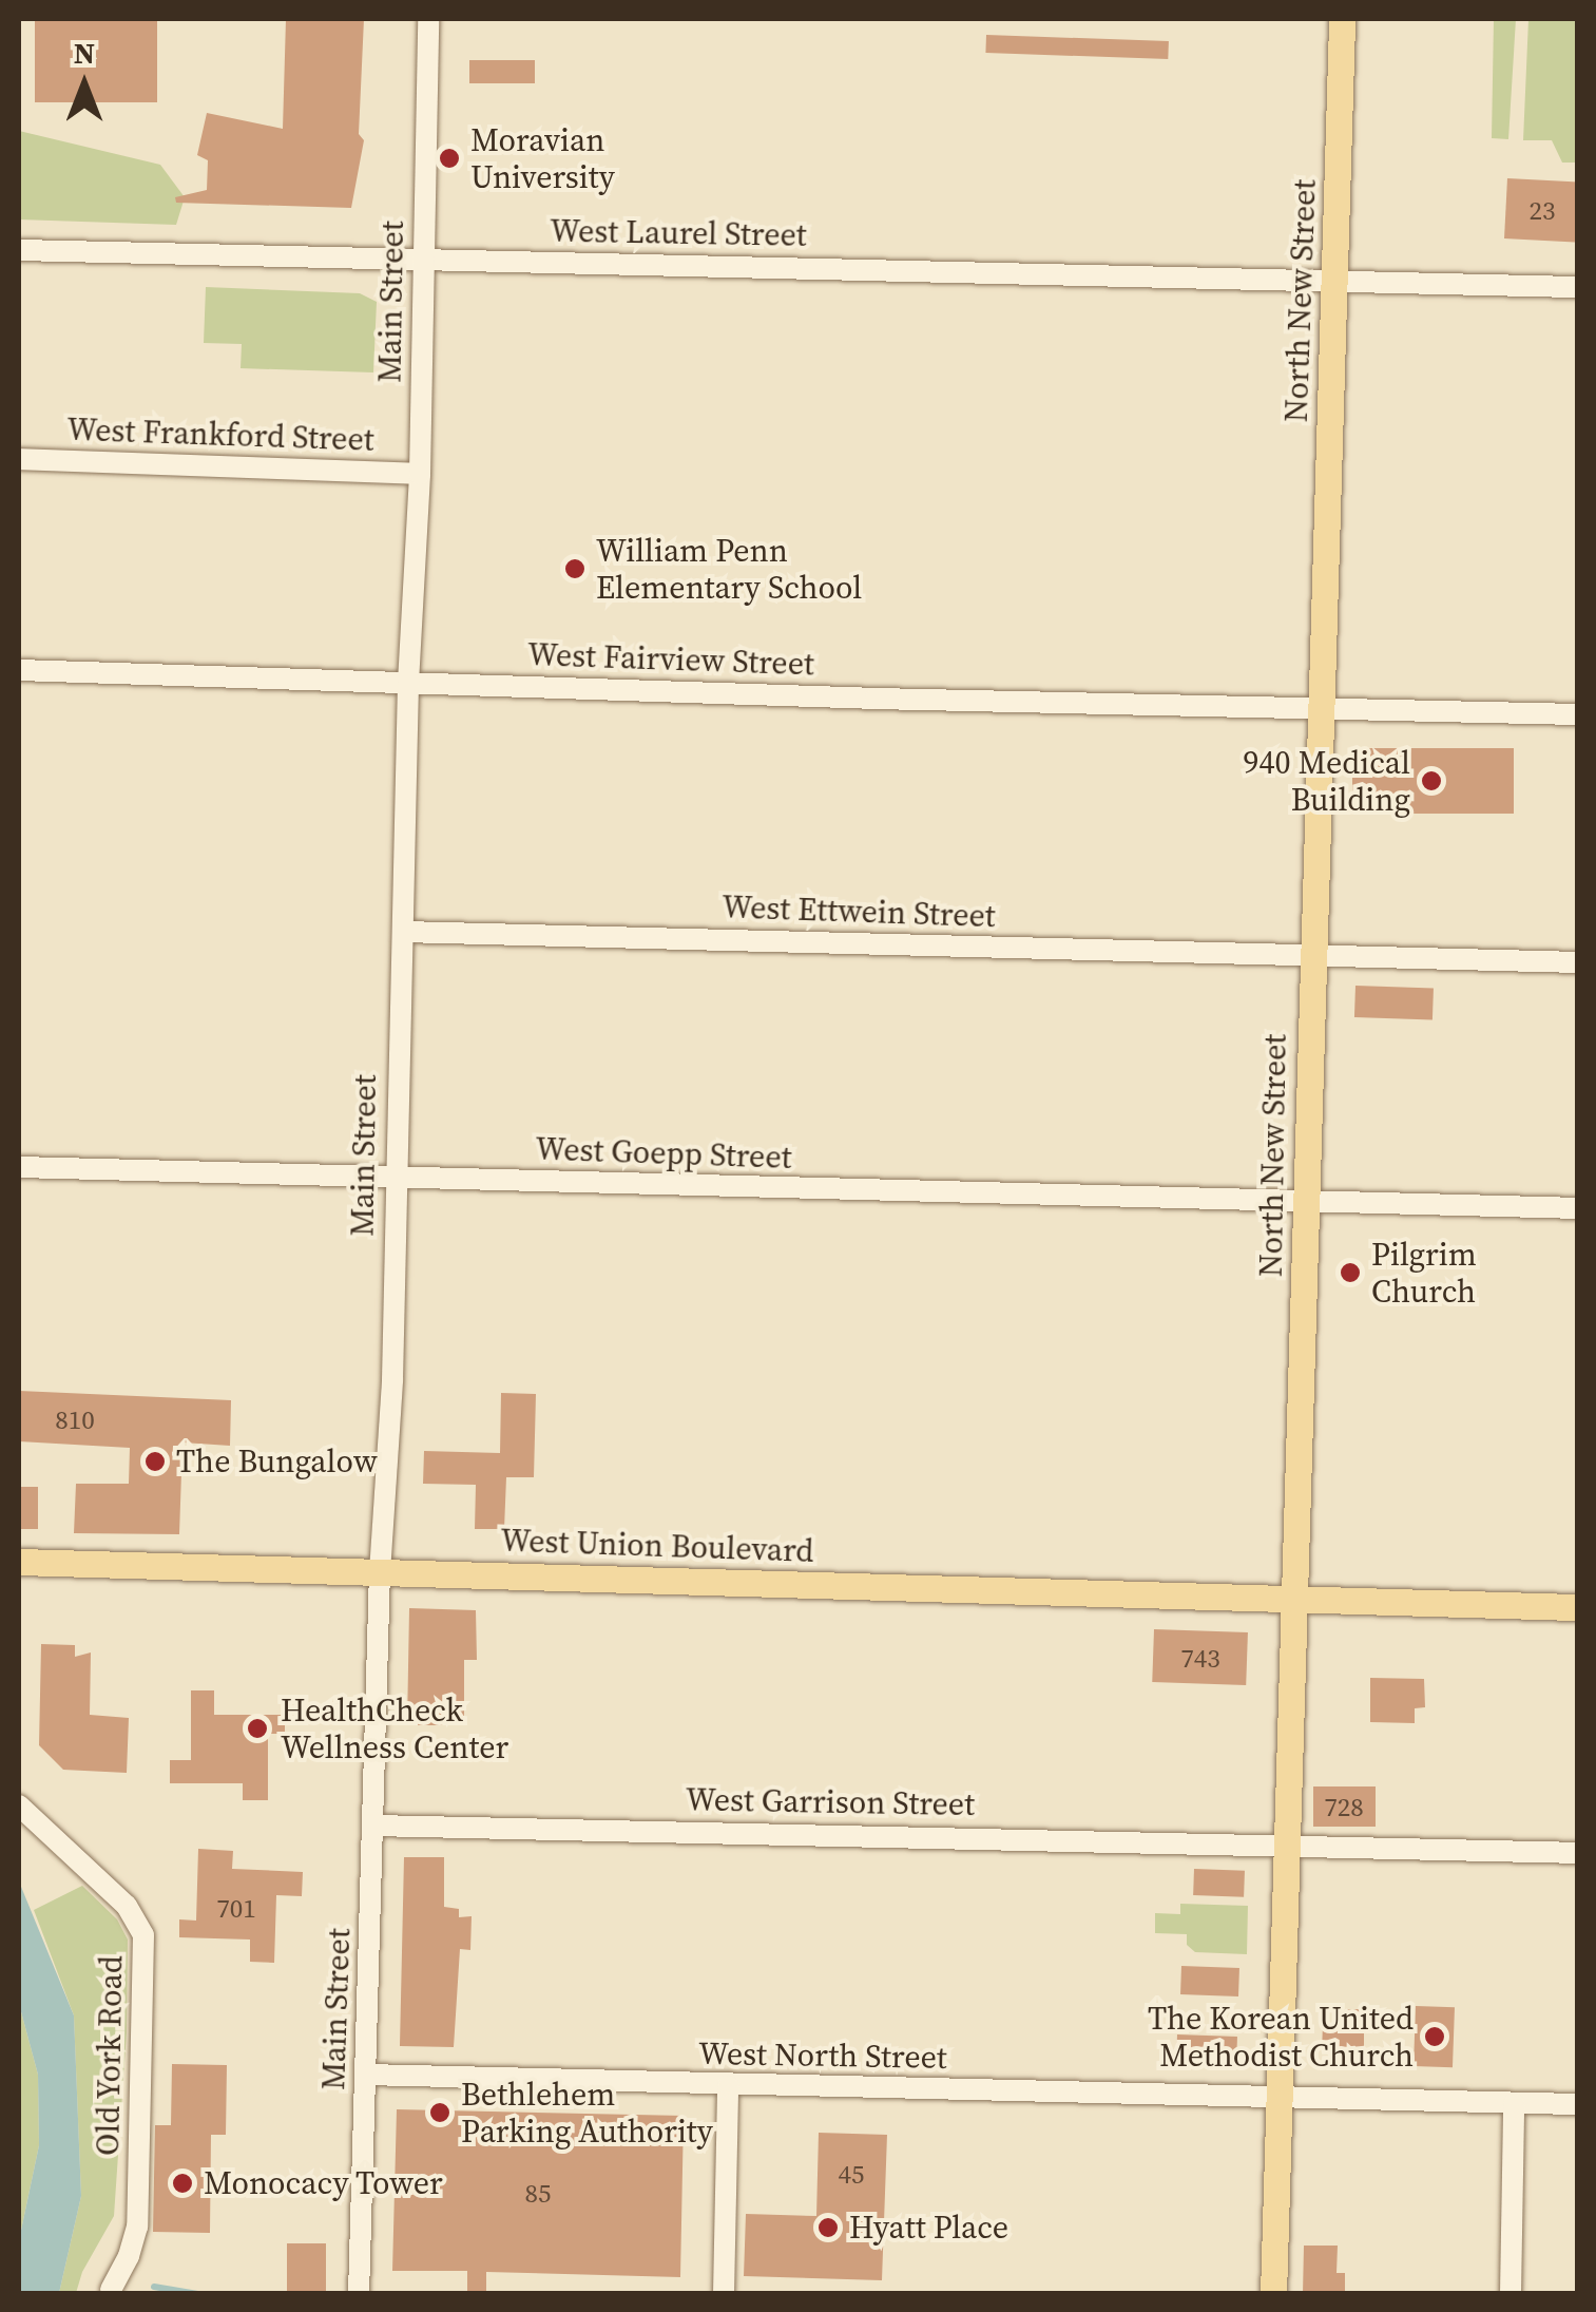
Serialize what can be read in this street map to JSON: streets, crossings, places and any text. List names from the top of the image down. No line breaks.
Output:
{"streets":{"main road":["North New Street","West Union Boulevard"],"street":["West Laurel Street","Main Street","West Frankford Street","West Fairview Street","West Ettwein Street","West Goepp Street","West Garrison Street","Old York Road","West North Street"]},"crossings":[["West Laurel Street","North New Street"],["West Laurel Street","Main Street"],["North New Street","West Fairview Street"],["North New Street","West Ettwein Street"],["North New Street","West Goepp Street"],["North New Street","West Union Boulevard"],["North New Street","West Garrison Street"],["North New Street","West North Street"],["Main Street","West Frankford Street"],["Main Street","West Fairview Street"],["Main Street","West Ettwein Street"],["Main Street","West Goepp Street"],["Main Street","West Union Boulevard"],["Main Street","West Garrison Street"],["Main Street","West North Street"]],"places":["Moravian University","William Penn Elementary School","940 Medical Building","Pilgrim Church","The Bungalow","HealthCheck Wellness Center","The Korean United Methodist Church","Bethlehem Parking Authority","Monocacy Tower","Hyatt Place"],"house_numbers":["23","810","743","728","701","45","85"],"north":"top"}
